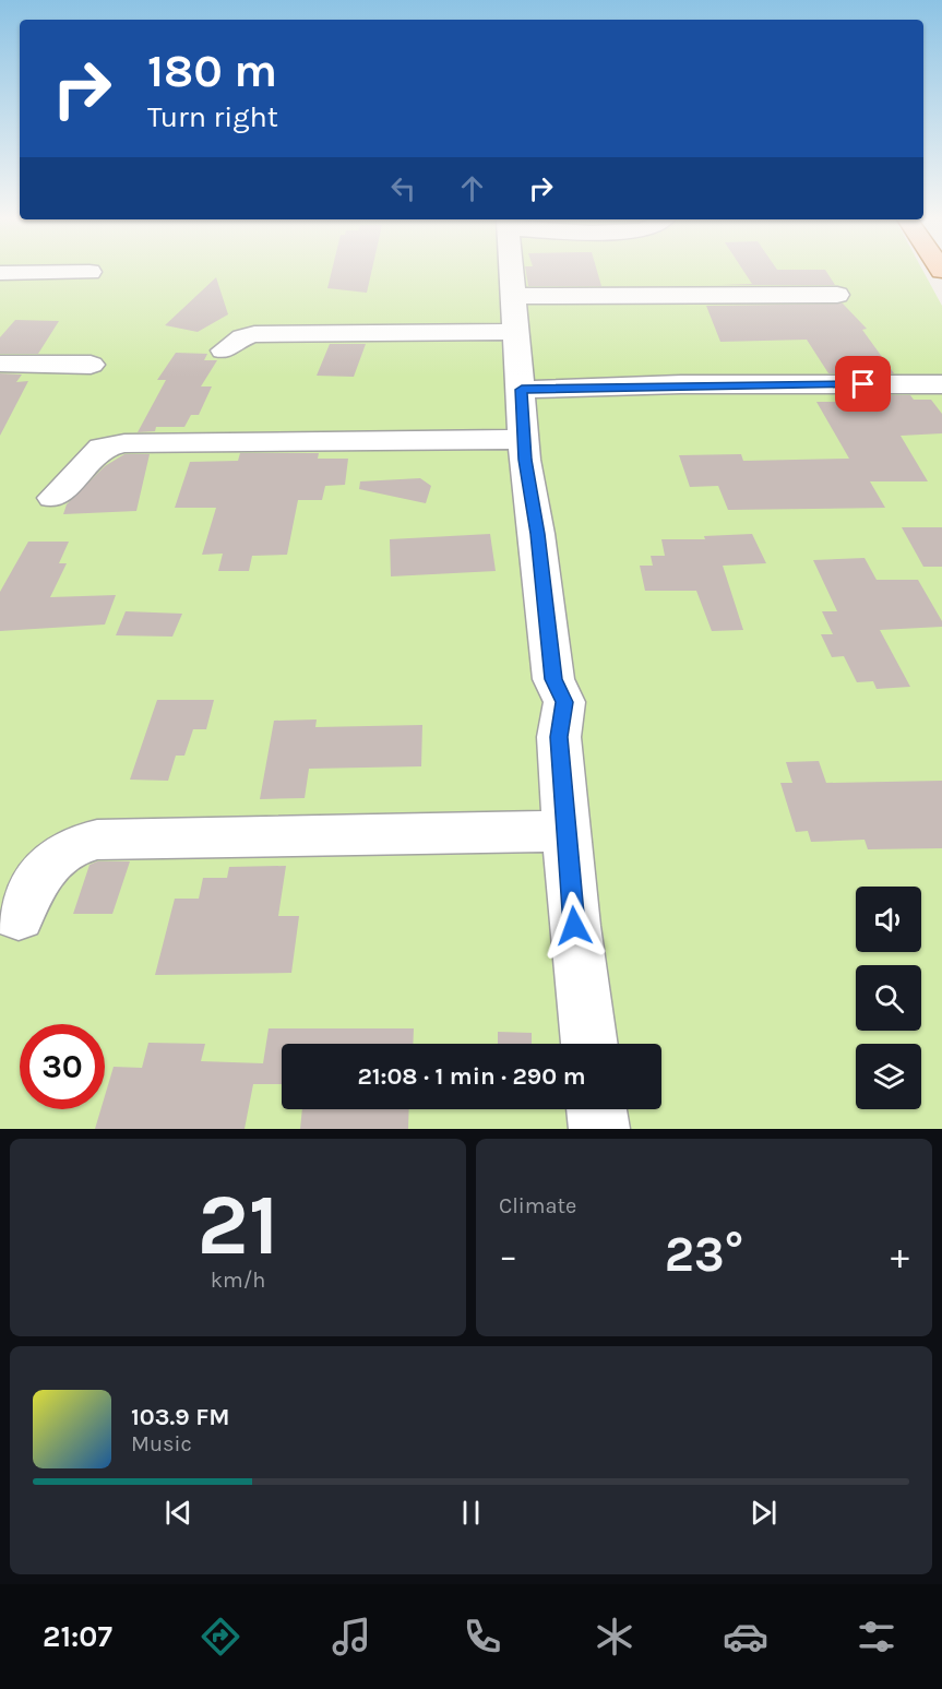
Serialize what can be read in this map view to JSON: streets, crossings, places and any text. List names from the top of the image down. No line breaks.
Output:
{"page":{"turn":["180 m","Turn right"],"limit":"30","trip":"21:08 · 1 min · 290 m","tile":[["21","km/h"],"Climate"],"heat":["−","23°","+"],"song":["103.9 FM","Music"],"tabs":"21:07"}}
